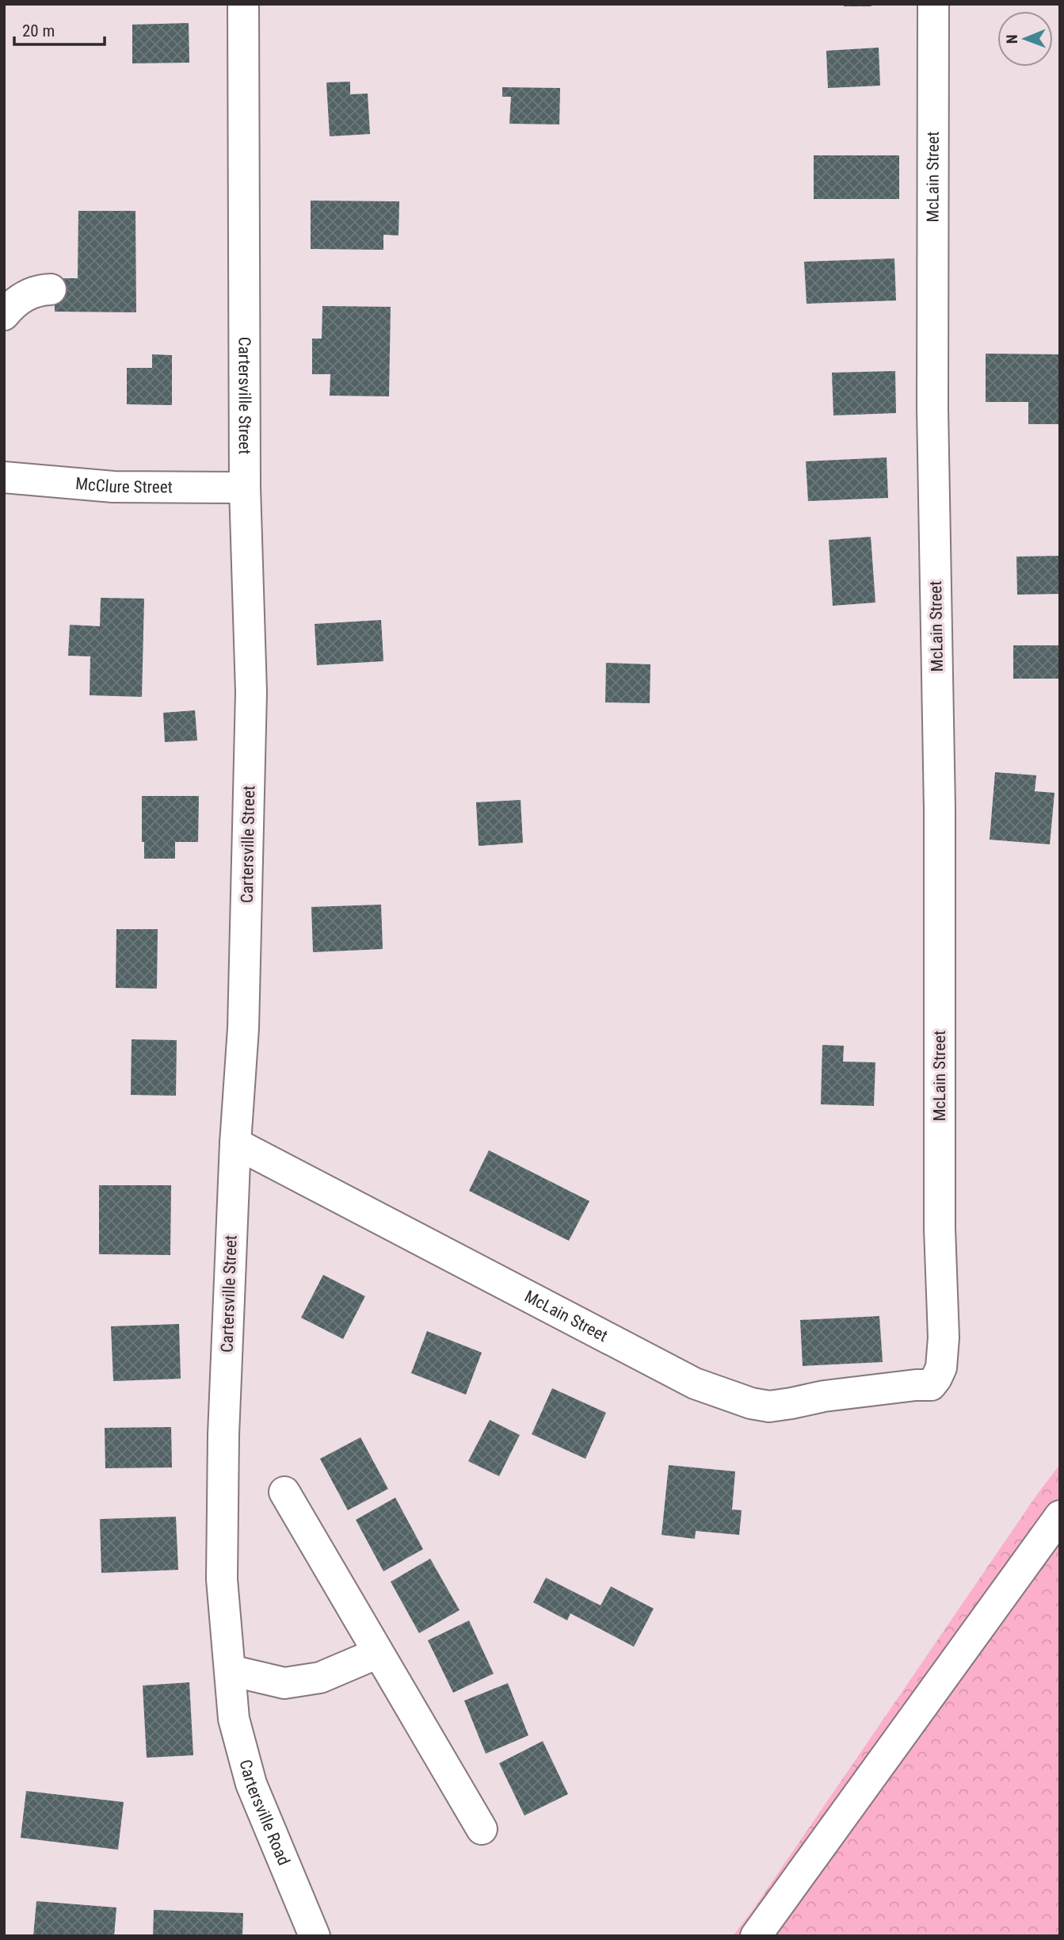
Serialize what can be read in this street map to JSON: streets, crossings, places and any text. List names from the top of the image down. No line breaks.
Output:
{"streets":{"main road":["McLain Street","Cartersville Street","McClure Street","Cartersville Road"]},"crossings":[["McLain Street","Cartersville Street"],["Cartersville Street","McClure Street"],["Cartersville Street","Cartersville Road"]],"scale_bar":"20 m","north":"left"}
